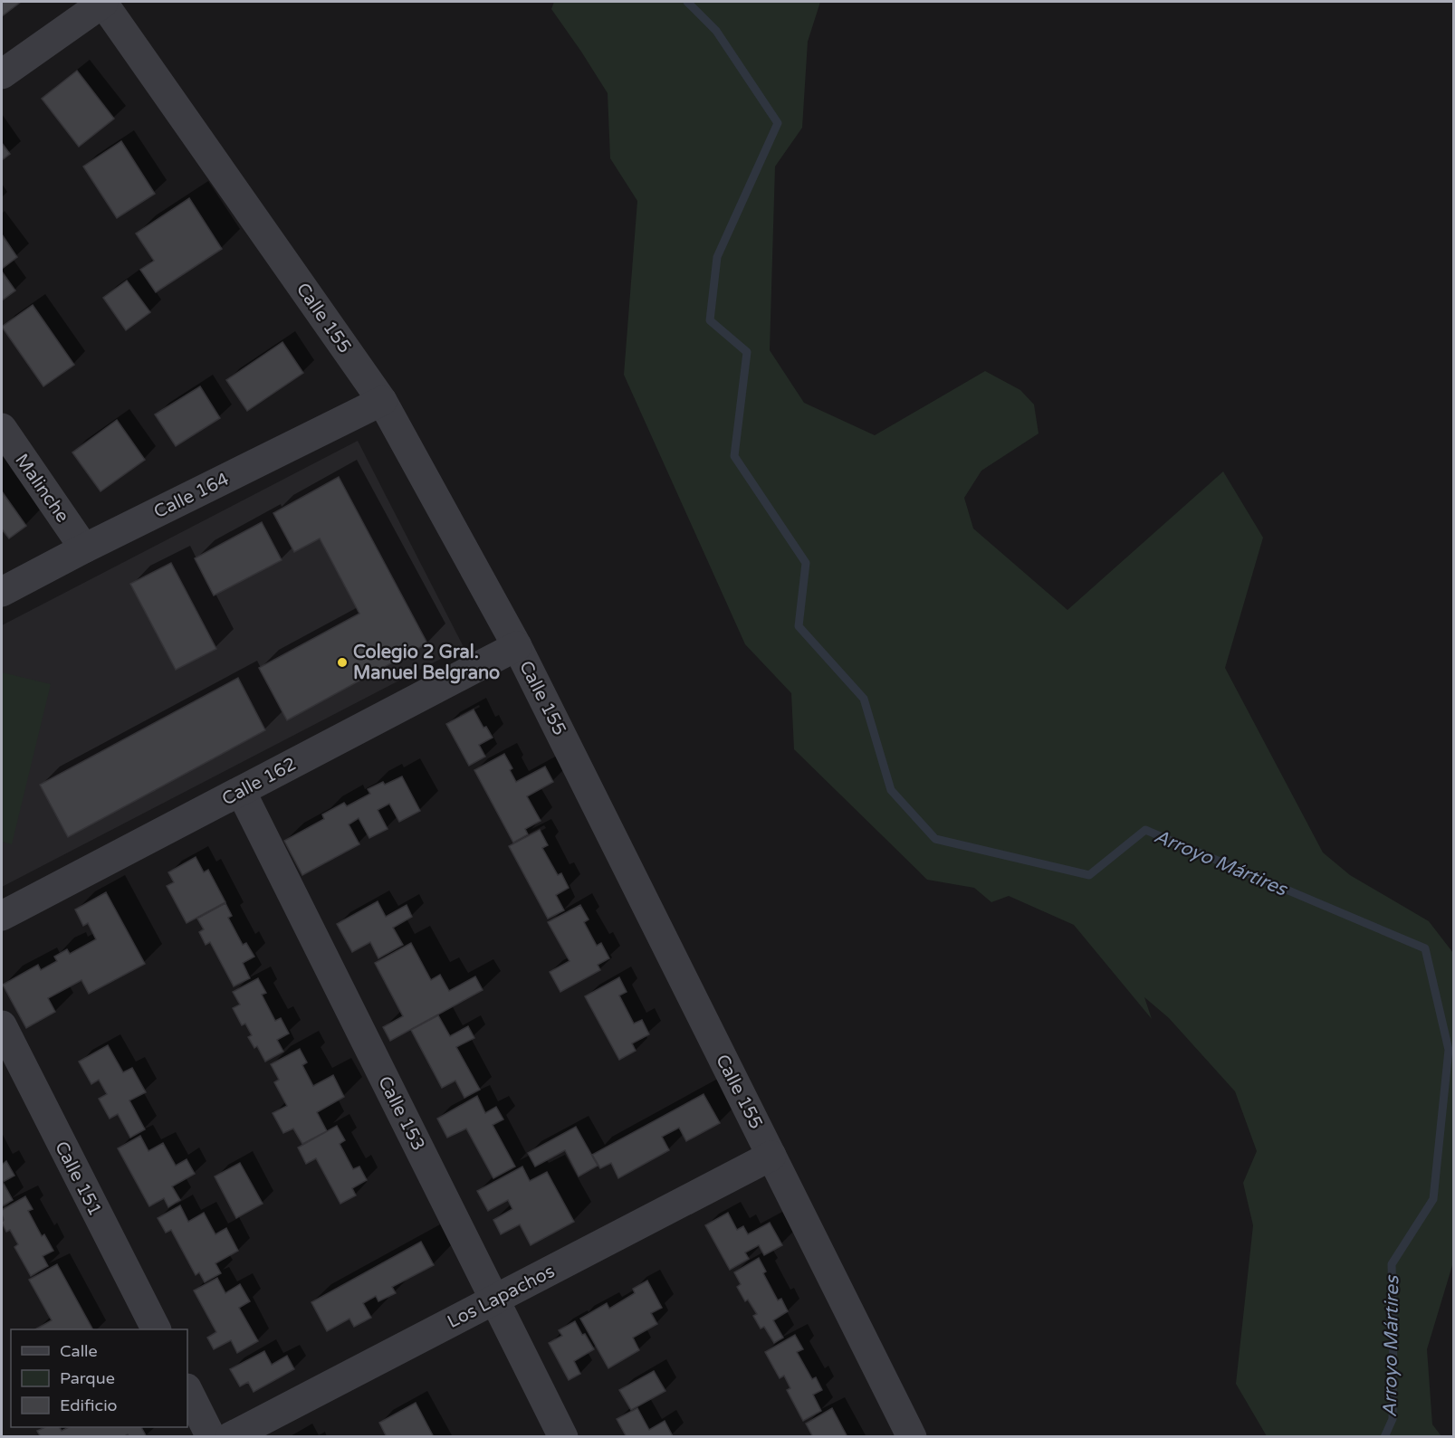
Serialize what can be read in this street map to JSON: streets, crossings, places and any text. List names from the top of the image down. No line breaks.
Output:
{"streets":{"street":["Calle 155","Malinche","Calle 164","Calle 162","Calle 153","Calle 151","Los Lapachos"]},"crossings":[["Calle 155","Calle 164"],["Calle 155","Calle 162"],["Calle 155","Los Lapachos"],["Malinche","Calle 164"],["Calle 162","Calle 153"],["Calle 153","Los Lapachos"]],"water":["Arroyo Mártires"],"places":["Colegio 2 Gral. Manuel Belgrano"],"legend":["Calle","Parque","Edificio"]}
